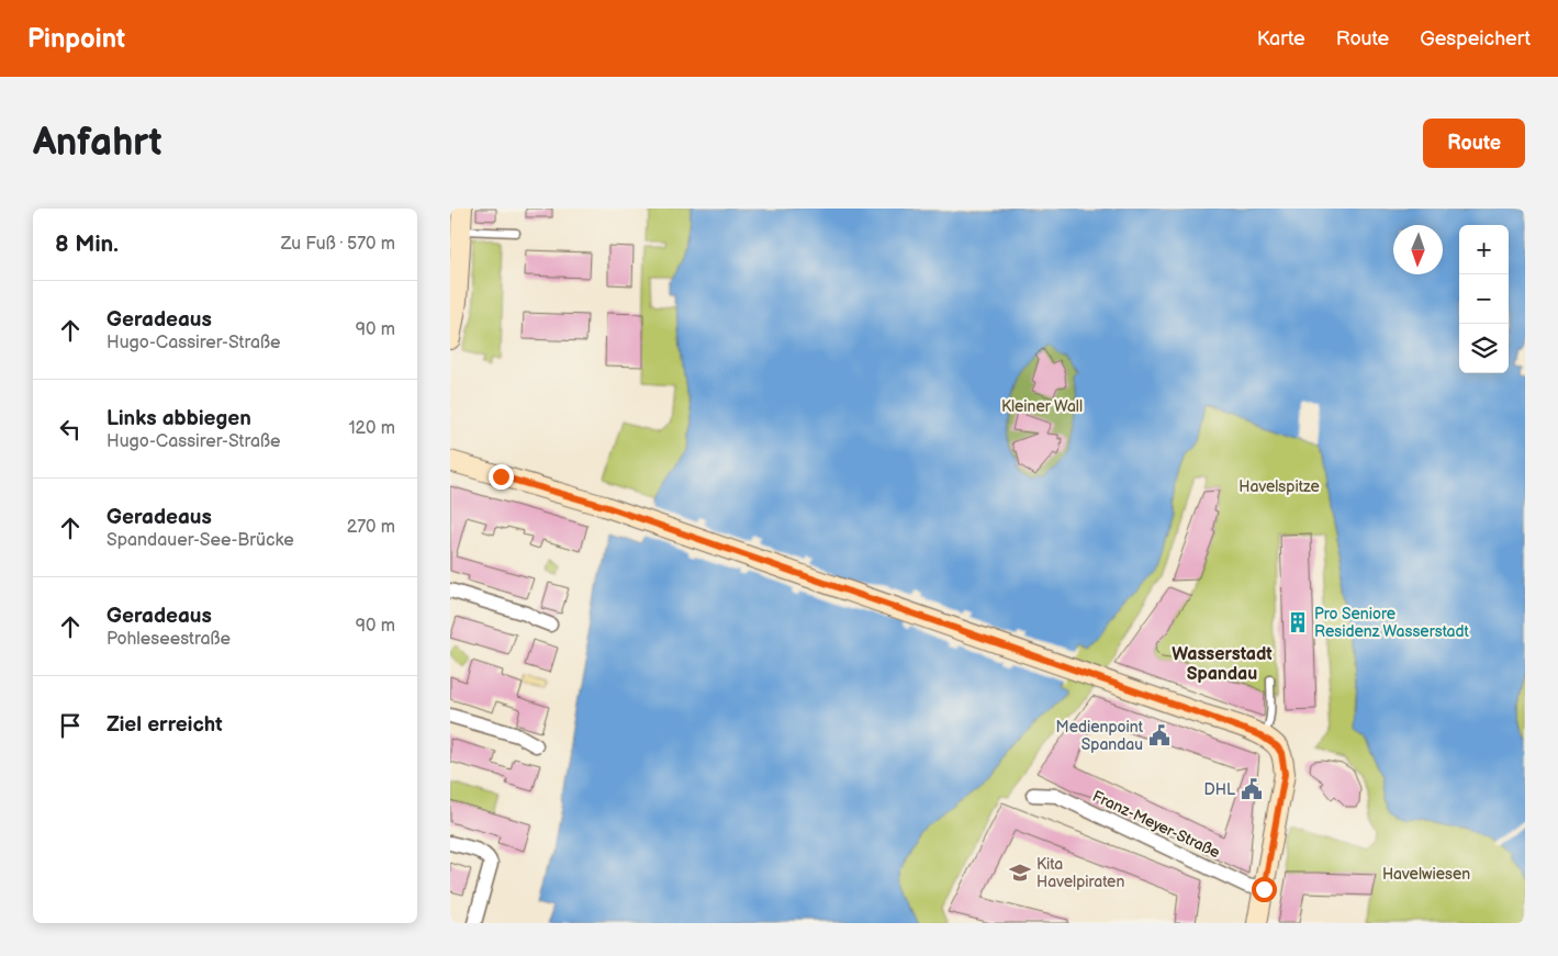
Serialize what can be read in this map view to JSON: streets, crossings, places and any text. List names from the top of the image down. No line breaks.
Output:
{"streets":{"street":["Franz-Meyer-Straße"]},"districts":["Wasserstadt Spandau"],"parks":["Kleiner Wall","Havelspitze","Havelwiesen"],"places":{"building":["Pro Seniore Residenz Wasserstadt"],"public building":["Medienpoint Spandau","DHL"],"school or university":["Kita Havelpiraten"]},"north":"bottom","page":{"header":"Pinpoint","nav":["Karte","Route","Gespeichert"],"buttons":"Route","title":"Anfahrt","heading":["8 Min.","Zu Fuß · 570 m"],"map_buttons":["+","−"],"list":[["Geradeaus","Hugo-Cassirer-Straße","90 m"],["Links abbiegen","Hugo-Cassirer-Straße","120 m"],["Geradeaus","Spandauer-See-Brücke","270 m"],["Geradeaus","Pohleseestraße","90 m"],"Ziel erreicht"]}}
